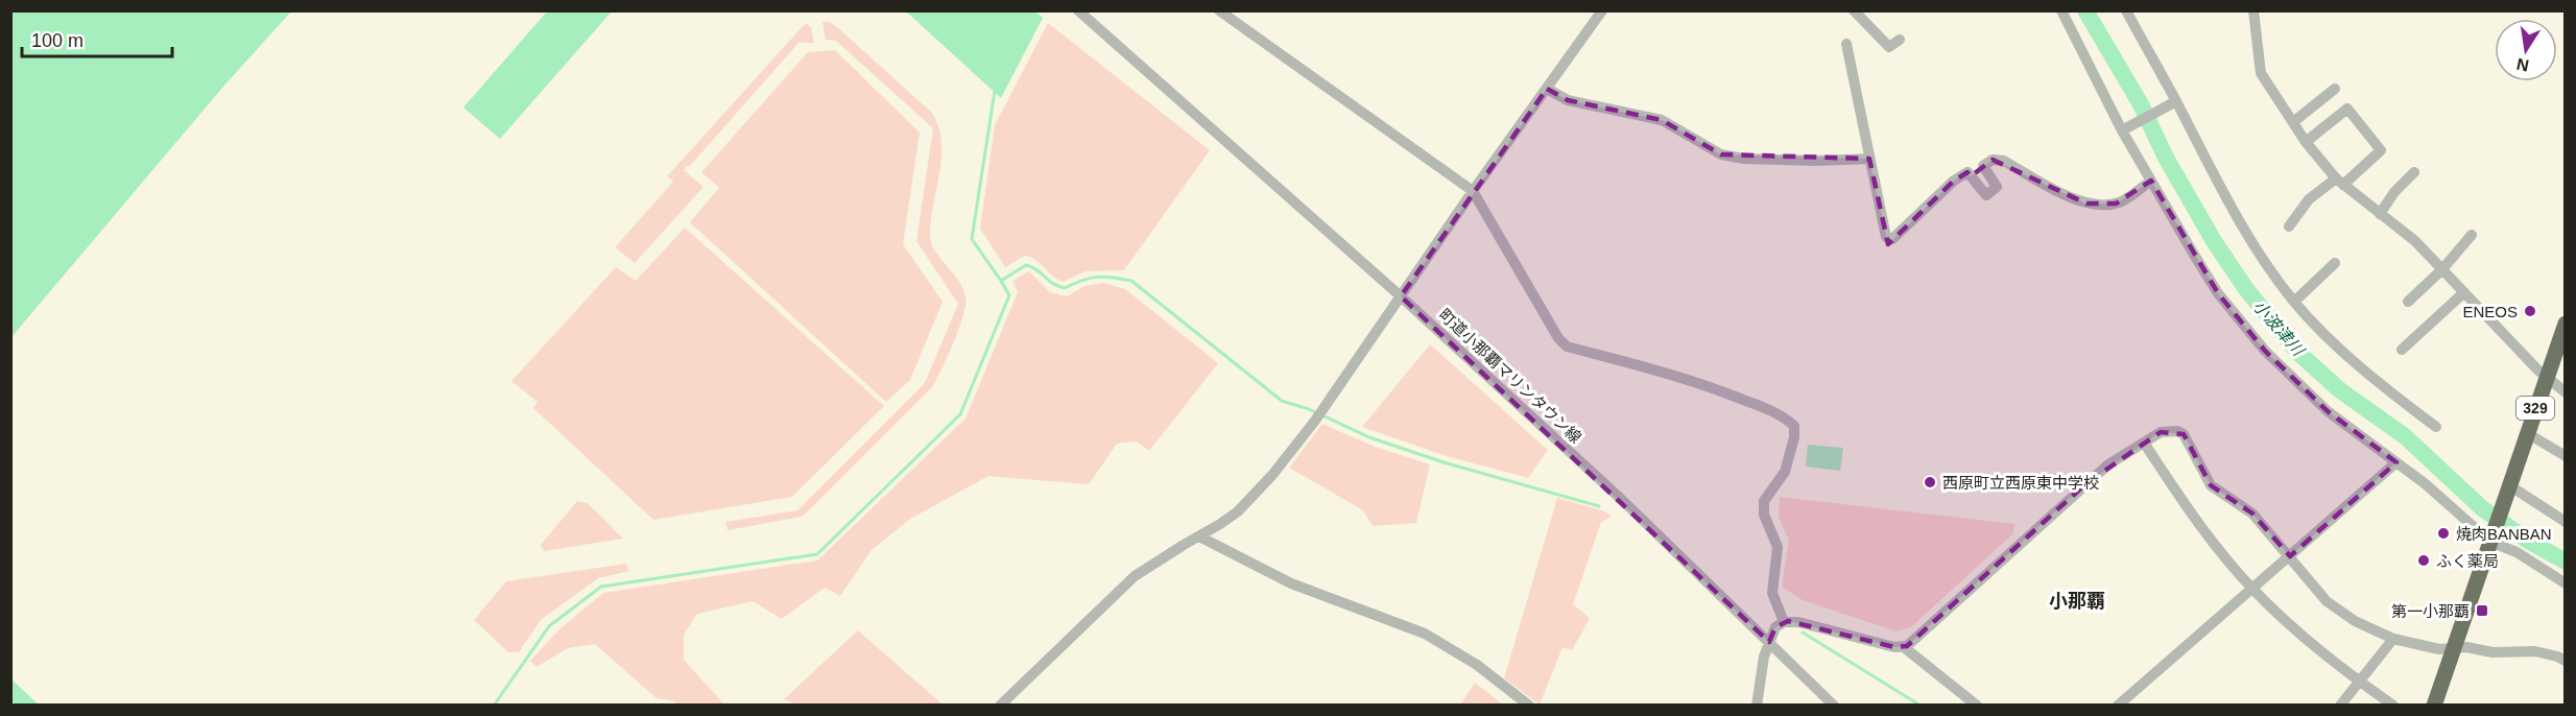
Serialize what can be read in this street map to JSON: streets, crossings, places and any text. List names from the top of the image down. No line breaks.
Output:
{"streets":{"highway":["329"],"street":["町道小那覇マリンタウン線"]},"districts":["小那覇"],"water":["小波津川"],"places":{"other":["ENEOS","西原町立西原東中学校","焼肉BANBAN","ふく薬局"],"transit":["第一小那覇"]},"scale_bar":"100 m","north":"bottom"}
